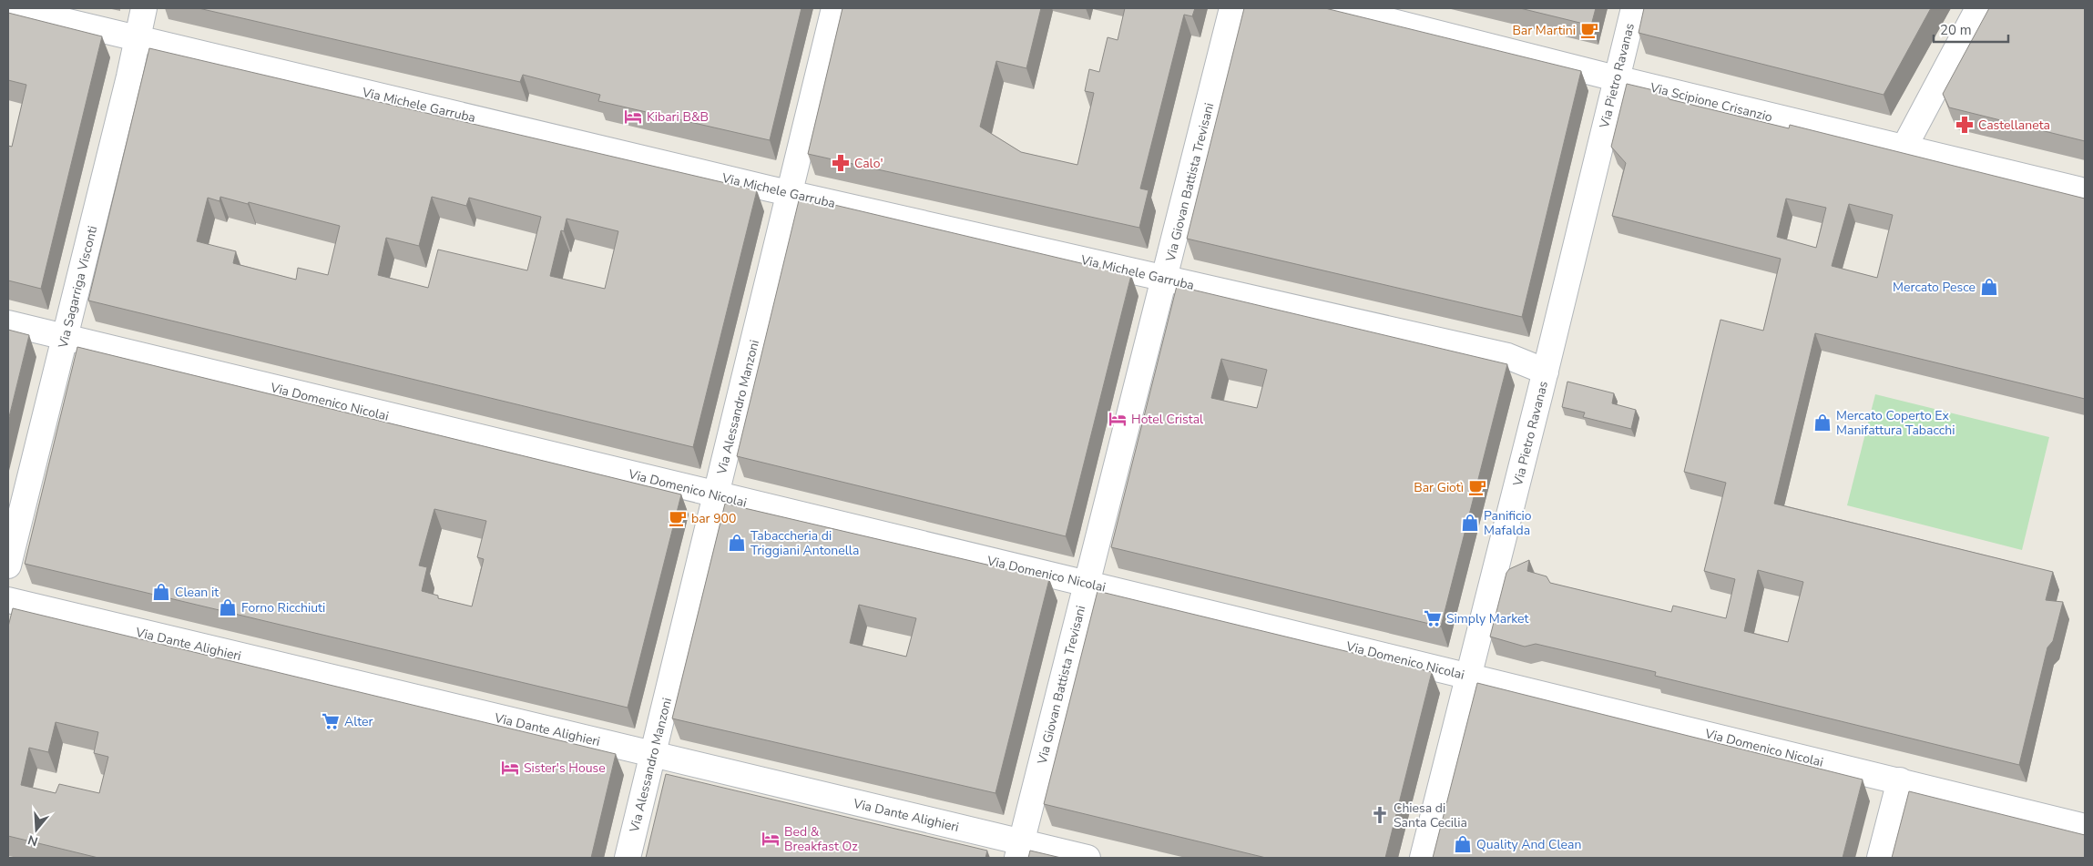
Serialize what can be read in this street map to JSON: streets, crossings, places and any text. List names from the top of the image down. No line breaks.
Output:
{"streets":{"street":["Via Pietro Ravanas","Via Scipione Crisanzio","Via Michele Garruba","Via Giovan Battista Trevisani","Via Sagarriga Visconti","Via Domenico Nicolai","Via Alessandro Manzoni","Via Dante Alighieri"]},"crossings":[["Via Pietro Ravanas","Via Scipione Crisanzio"],["Via Pietro Ravanas","Via Michele Garruba"],["Via Pietro Ravanas","Via Domenico Nicolai"],["Via Michele Garruba","Via Giovan Battista Trevisani"],["Via Michele Garruba","Via Sagarriga Visconti"],["Via Michele Garruba","Via Alessandro Manzoni"],["Via Giovan Battista Trevisani","Via Domenico Nicolai"],["Via Giovan Battista Trevisani","Via Dante Alighieri"],["Via Sagarriga Visconti","Via Domenico Nicolai"],["Via Domenico Nicolai","Via Alessandro Manzoni"],["Via Alessandro Manzoni","Via Dante Alighieri"]],"places":{"cafe":["Bar Martini","Bar Giotì","bar 900"],"hotel":["Kibari B&B","Hotel Cristal","Sister's House","Bed & Breakfast Oz"],"pharmacy":["Castellaneta","Calo'"],"shop":["Mercato Pesce","Mercato Coperto Ex Manifattura Tabacchi","Panificio Mafalda","Tabaccheria di Triggiani Antonella","Clean it","Forno Ricchiuti","Quality And Clean"],"supermarket":["Simply Market","Alter"],"church":["Chiesa di Santa Cecilia"]},"scale_bar":"20 m","north":"bottom"}
